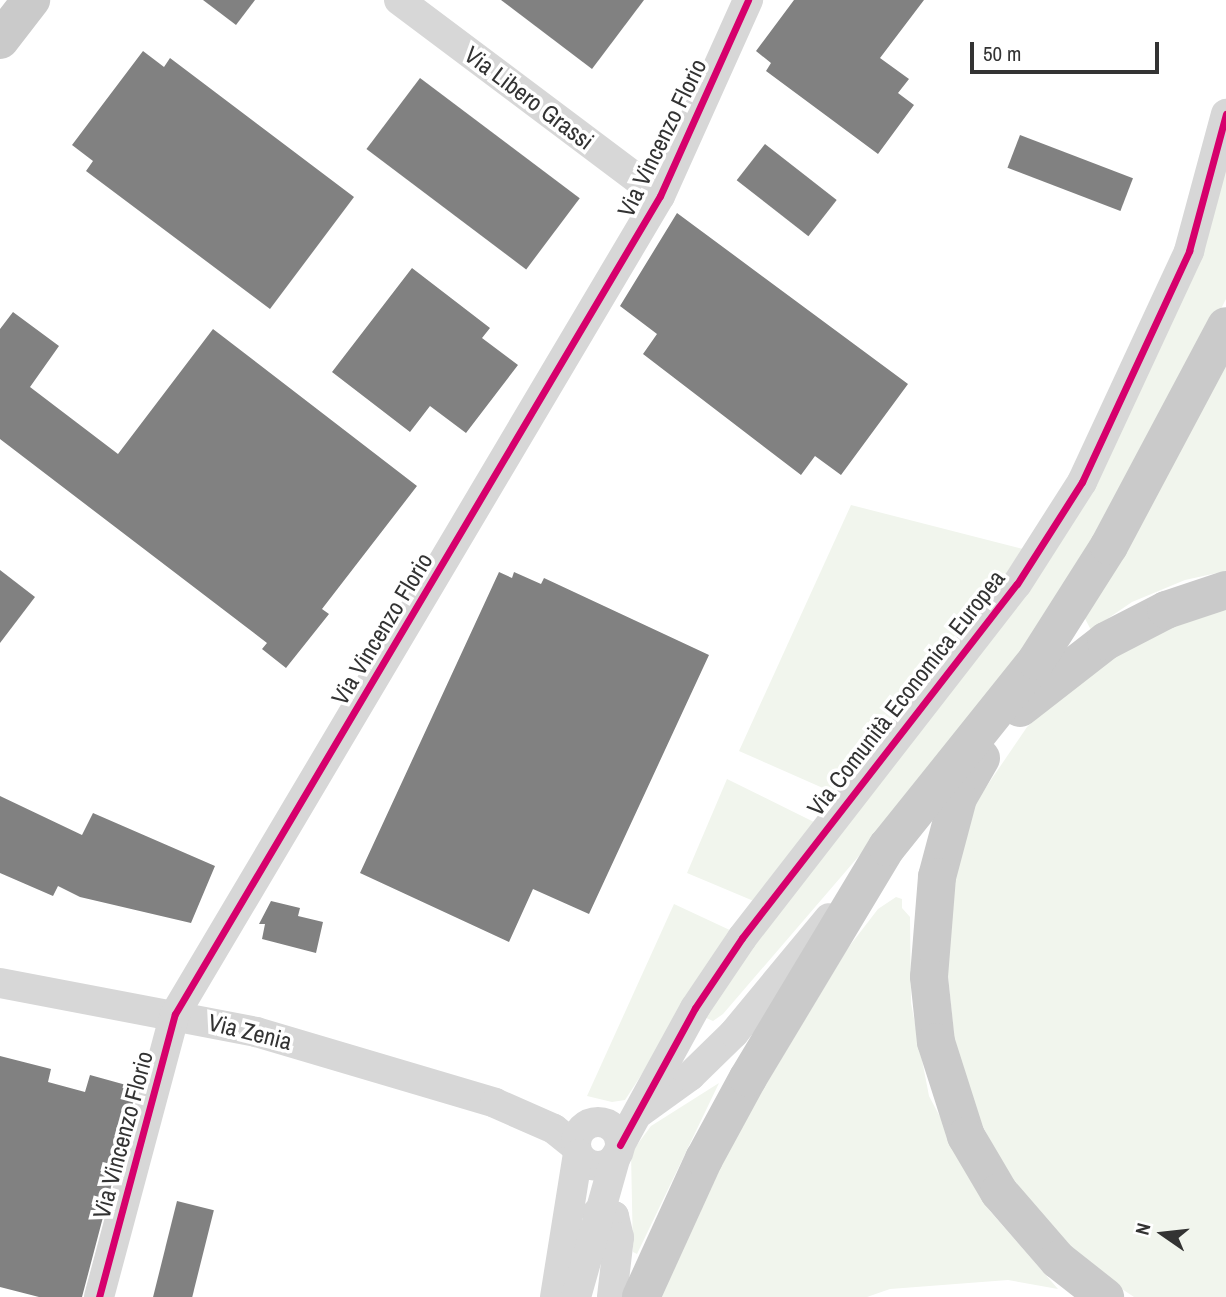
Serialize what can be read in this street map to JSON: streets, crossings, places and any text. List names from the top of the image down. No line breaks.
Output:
{"streets":{"street":["Via Libero Grassi","Via Vincenzo Florio","Via Comunità Economica Europea","Via Zenia"]},"crossings":[["Via Libero Grassi","Via Vincenzo Florio"],["Via Vincenzo Florio","Via Zenia"]],"scale_bar":"50 m","north":"left"}
